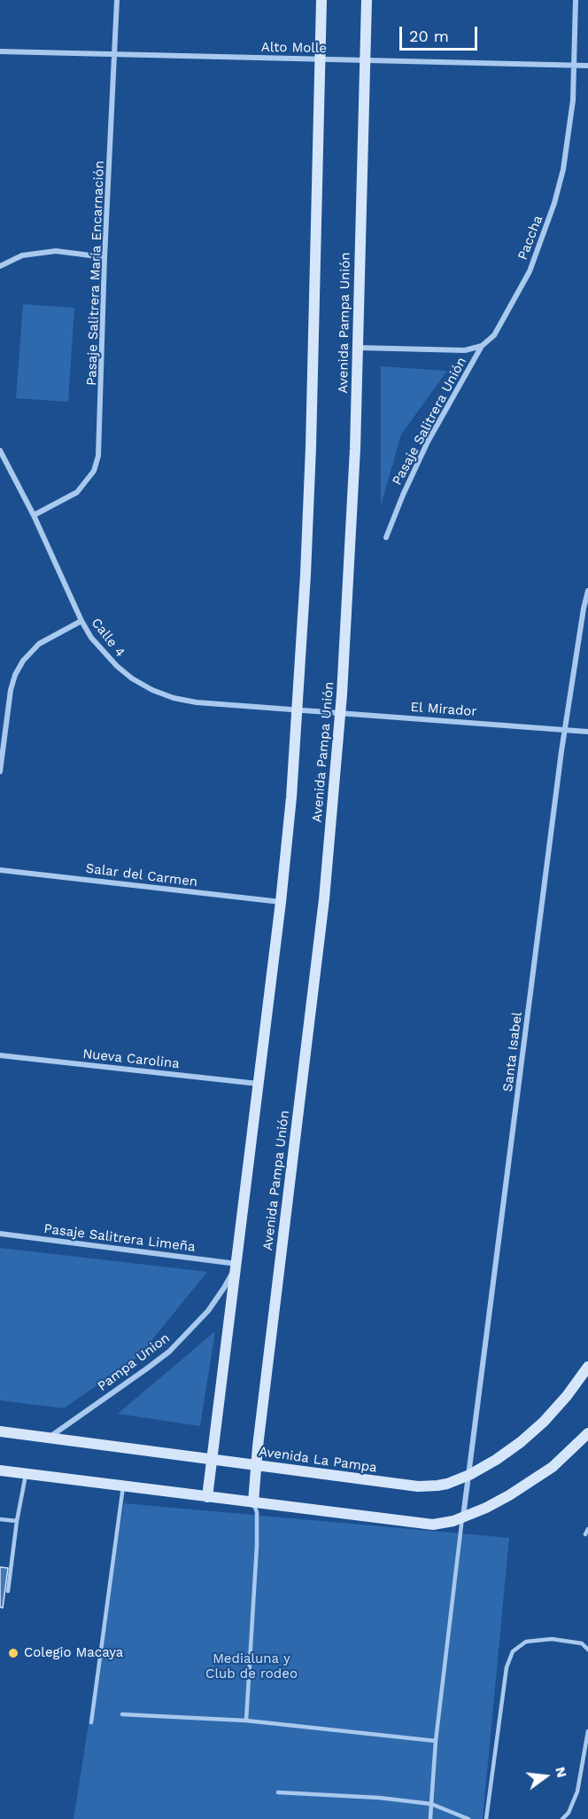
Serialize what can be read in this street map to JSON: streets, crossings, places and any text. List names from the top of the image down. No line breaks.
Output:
{"streets":{"street":["Alto Molle","Paccha","Pasaje Salitrera María Encarnación","Avenida Pampa Unión","Pasaje Salitrera Unión","Calle 4","El Mirador","Salar del Carmen","Santa Isabel","Nueva Carolina","Pasaje Salitrera Limeña","Pampa Union","Avenida La Pampa"]},"crossings":[["Alto Molle","Paccha"],["Alto Molle","Pasaje Salitrera María Encarnación"],["Alto Molle","Avenida Pampa Unión"],["Paccha","Pasaje Salitrera Unión"],["Pasaje Salitrera María Encarnación","Calle 4"],["Avenida Pampa Unión","Calle 4"],["Avenida Pampa Unión","El Mirador"],["Avenida Pampa Unión","Salar del Carmen"],["Avenida Pampa Unión","Nueva Carolina"],["Avenida Pampa Unión","Pasaje Salitrera Limeña"],["Avenida Pampa Unión","Pampa Union"],["Avenida Pampa Unión","Avenida La Pampa"],["Calle 4","El Mirador"],["El Mirador","Santa Isabel"],["Santa Isabel","Avenida La Pampa"],["Pasaje Salitrera Limeña","Pampa Union"],["Pampa Union","Avenida La Pampa"]],"parks":["Medialuna y Club de rodeo"],"places":["Colegio Macaya"],"scale_bar":"20 m","north":"right"}
